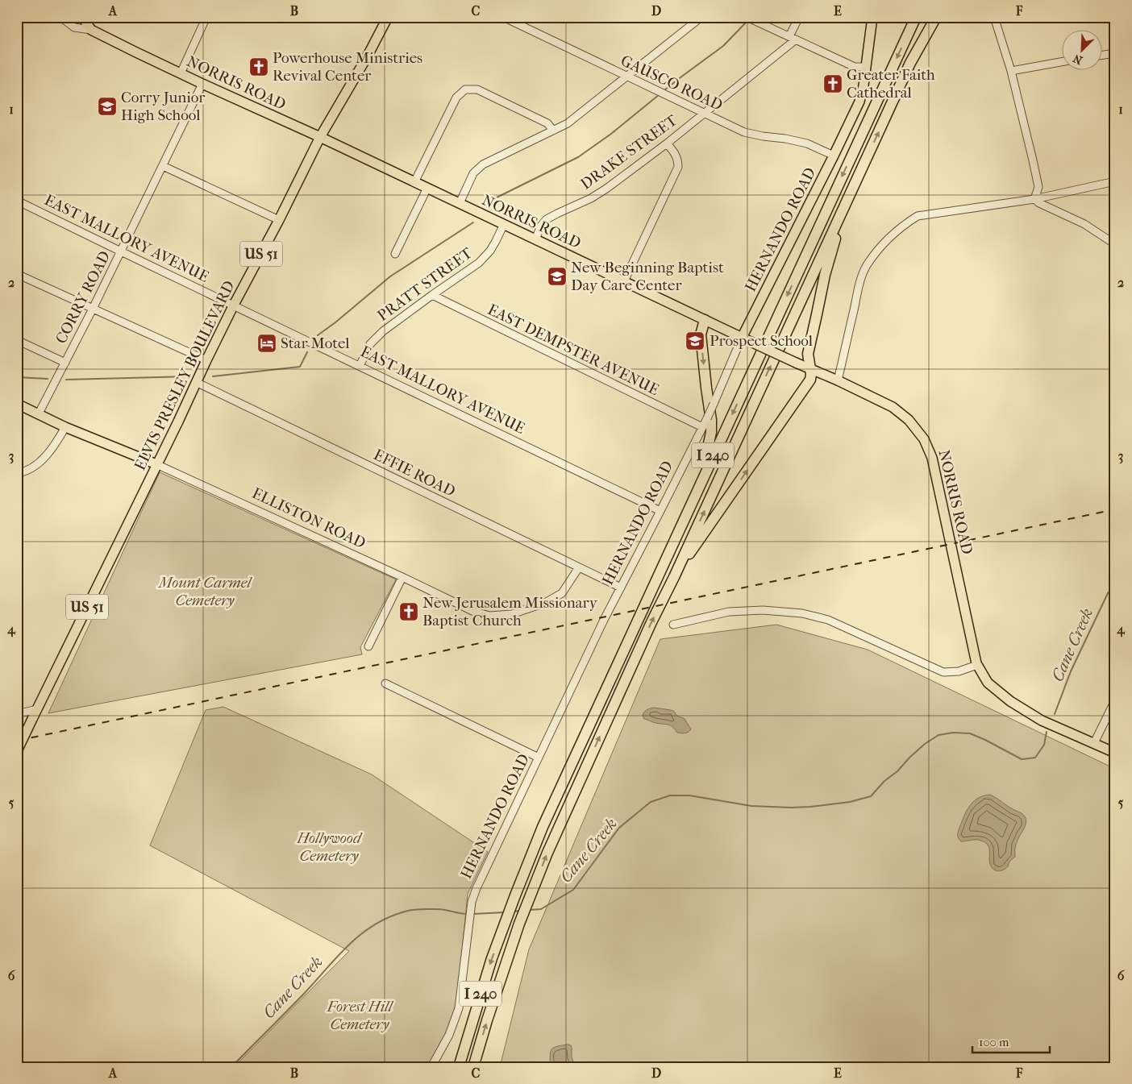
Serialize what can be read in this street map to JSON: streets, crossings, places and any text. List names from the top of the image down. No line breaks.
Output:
{"streets":{"highway":["I 240"],"main road":["NORRIS ROAD","HERNANDO ROAD","US 51","ELVIS PRESLEY BOULEVARD","ELLISTON ROAD"],"street":["GAUSCO ROAD","DRAKE STREET","EAST MALLORY AVENUE","PRATT STREET","CORRY ROAD","EAST DEMPSTER AVENUE","EFFIE ROAD"]},"crossings":[["NORRIS ROAD","DRAKE STREET"],["NORRIS ROAD","HERNANDO ROAD"],["NORRIS ROAD","PRATT STREET"],["NORRIS ROAD","CORRY ROAD"],["NORRIS ROAD","ELVIS PRESLEY BOULEVARD"],["GAUSCO ROAD","DRAKE STREET"],["GAUSCO ROAD","HERNANDO ROAD"],["HERNANDO ROAD","EAST MALLORY AVENUE"],["HERNANDO ROAD","EAST DEMPSTER AVENUE"],["HERNANDO ROAD","EFFIE ROAD"],["EAST MALLORY AVENUE","PRATT STREET"],["EAST MALLORY AVENUE","CORRY ROAD"],["EAST MALLORY AVENUE","ELVIS PRESLEY BOULEVARD"],["PRATT STREET","EAST DEMPSTER AVENUE"],["CORRY ROAD","ELLISTON ROAD"],["ELVIS PRESLEY BOULEVARD","EFFIE ROAD"],["ELVIS PRESLEY BOULEVARD","ELLISTON ROAD"],["EFFIE ROAD","ELLISTON ROAD"]],"water":["Cane Creek"],"parks":["Mount Carmel Cemetery","Hollywood Cemetery","Forest Hill Cemetery"],"places":{"church":["Powerhouse Ministries Revival Center","Greater Faith Cathedral","New Jerusalem Missionary Baptist Church"],"school or university":["Corry Junior High School","New Beginning Baptist Day Care Center","Prospect School"],"hotel":["Star Motel"]},"scale_bar":"100 m","north":"bottom left","grid":{"columns":["A","B","C","D","E","F"],"rows":["1","2","3","4","5","6"]}}
